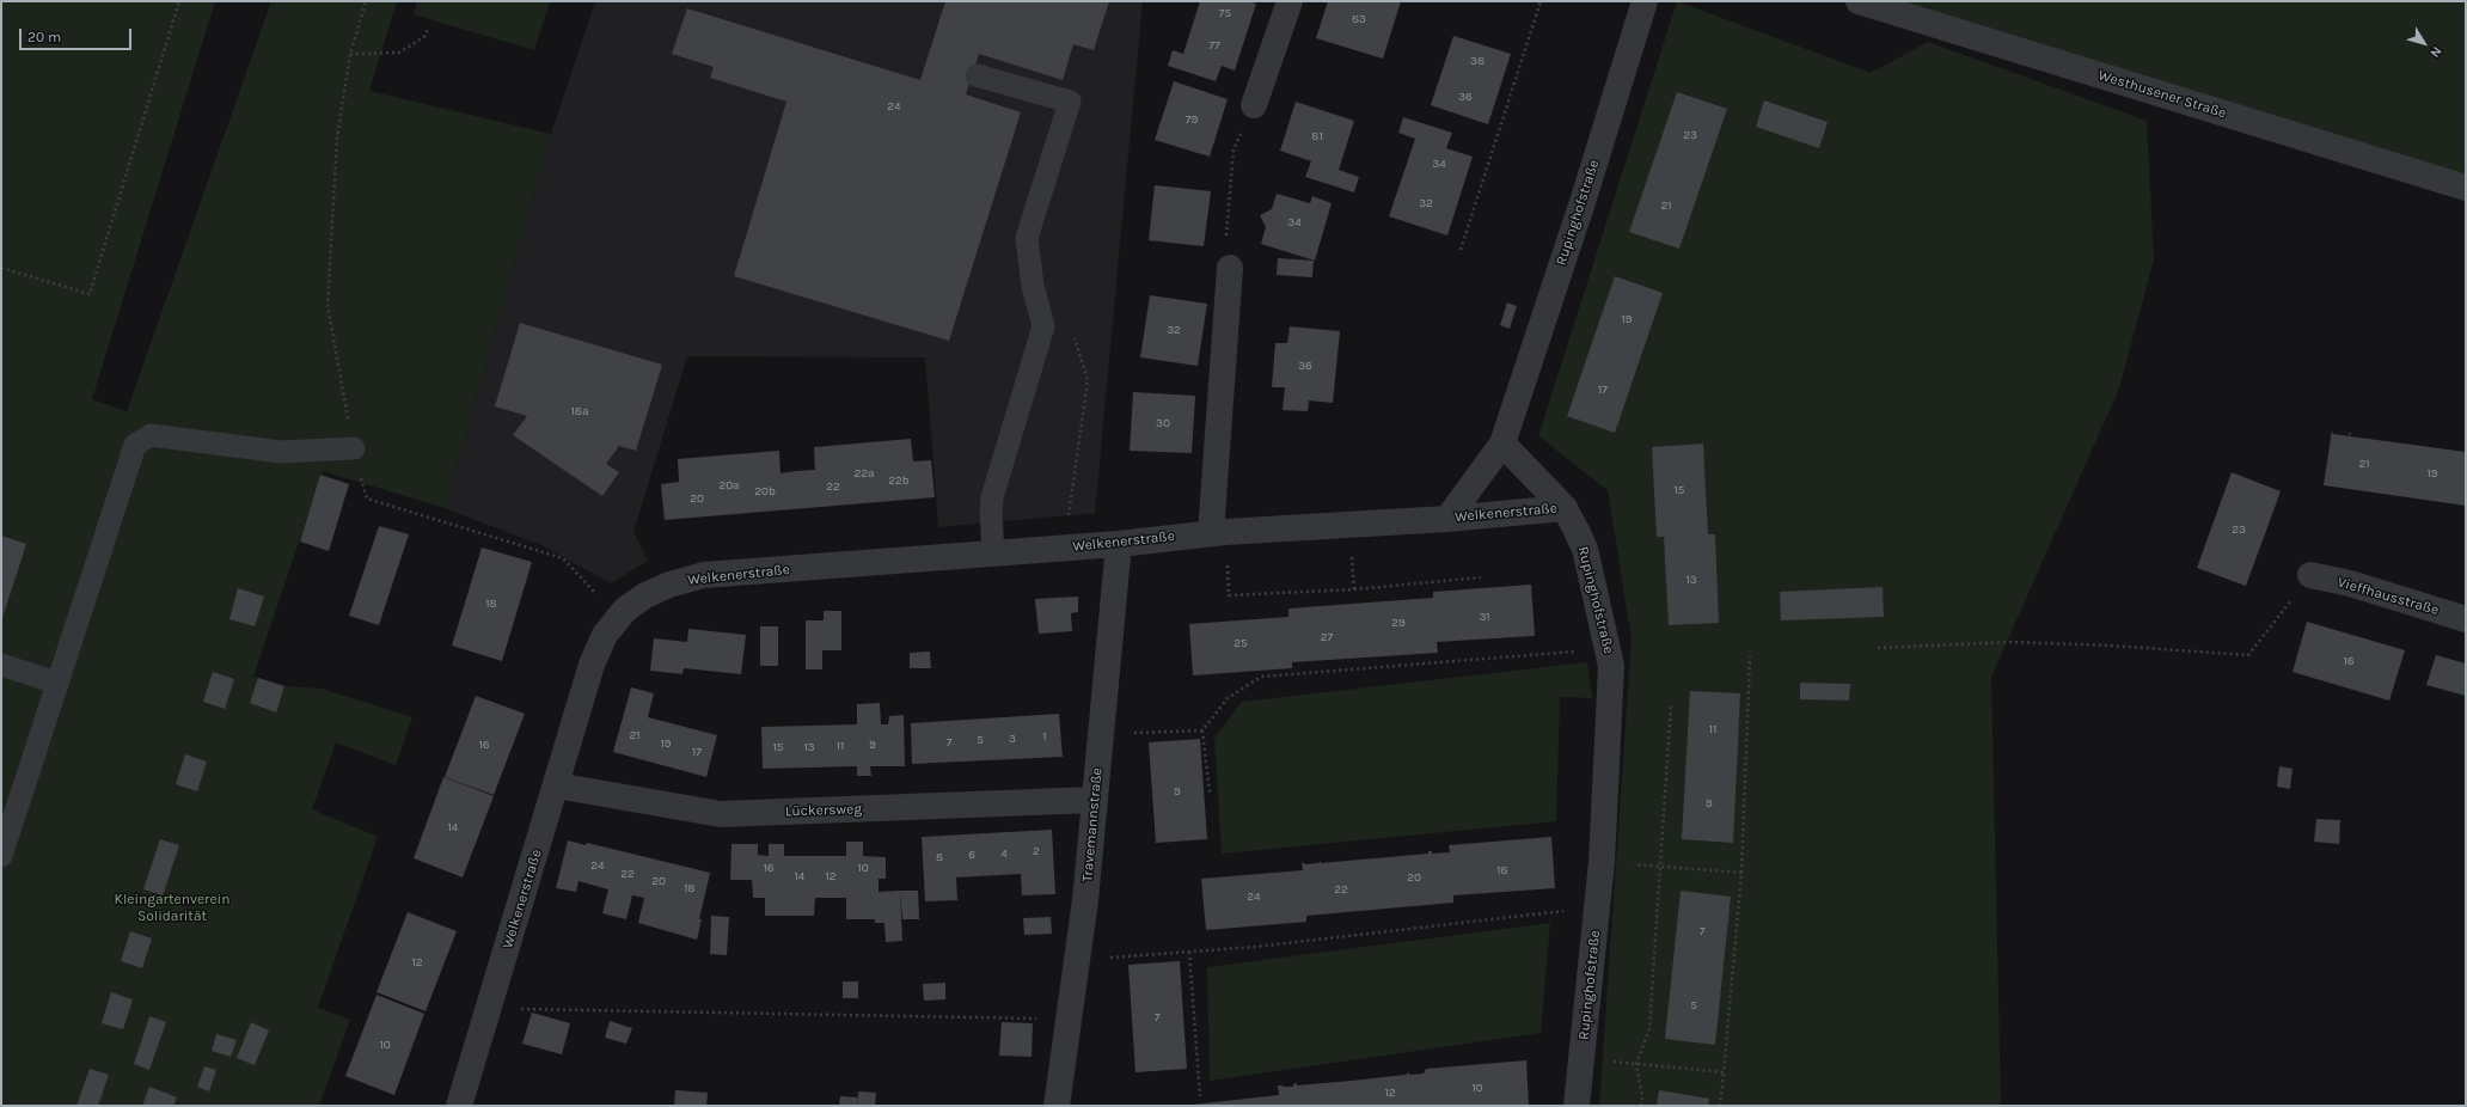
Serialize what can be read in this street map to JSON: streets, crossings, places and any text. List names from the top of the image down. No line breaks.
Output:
{"streets":{"street":["Westhusener Straße","Rupinghofstraße","Welkenerstraße","Vieffhausstraße","Lückersweg","Travemannstraße"]},"crossings":[["Rupinghofstraße","Welkenerstraße"],["Welkenerstraße","Lückersweg"],["Welkenerstraße","Travemannstraße"],["Lückersweg","Travemannstraße"]],"parks":["Kleingartenverein Solidarität"],"house_numbers":["75","83","77","38","36","24","79","23","81","34","32","21","34","19","32","36","17","18a","30","21","22a","19","22b","20a","22","15","20b","20","23","13","18","31","29","27","25","16","11","21","1","3","5","7","19","16","9","11","15","13","17","9","9","14","2","4","6","8","24","16","10","18","22","14","12","20","20","18","22","24","7","12","5","7","10","10","12"],"scale_bar":"20 m","north":"bottom right"}
